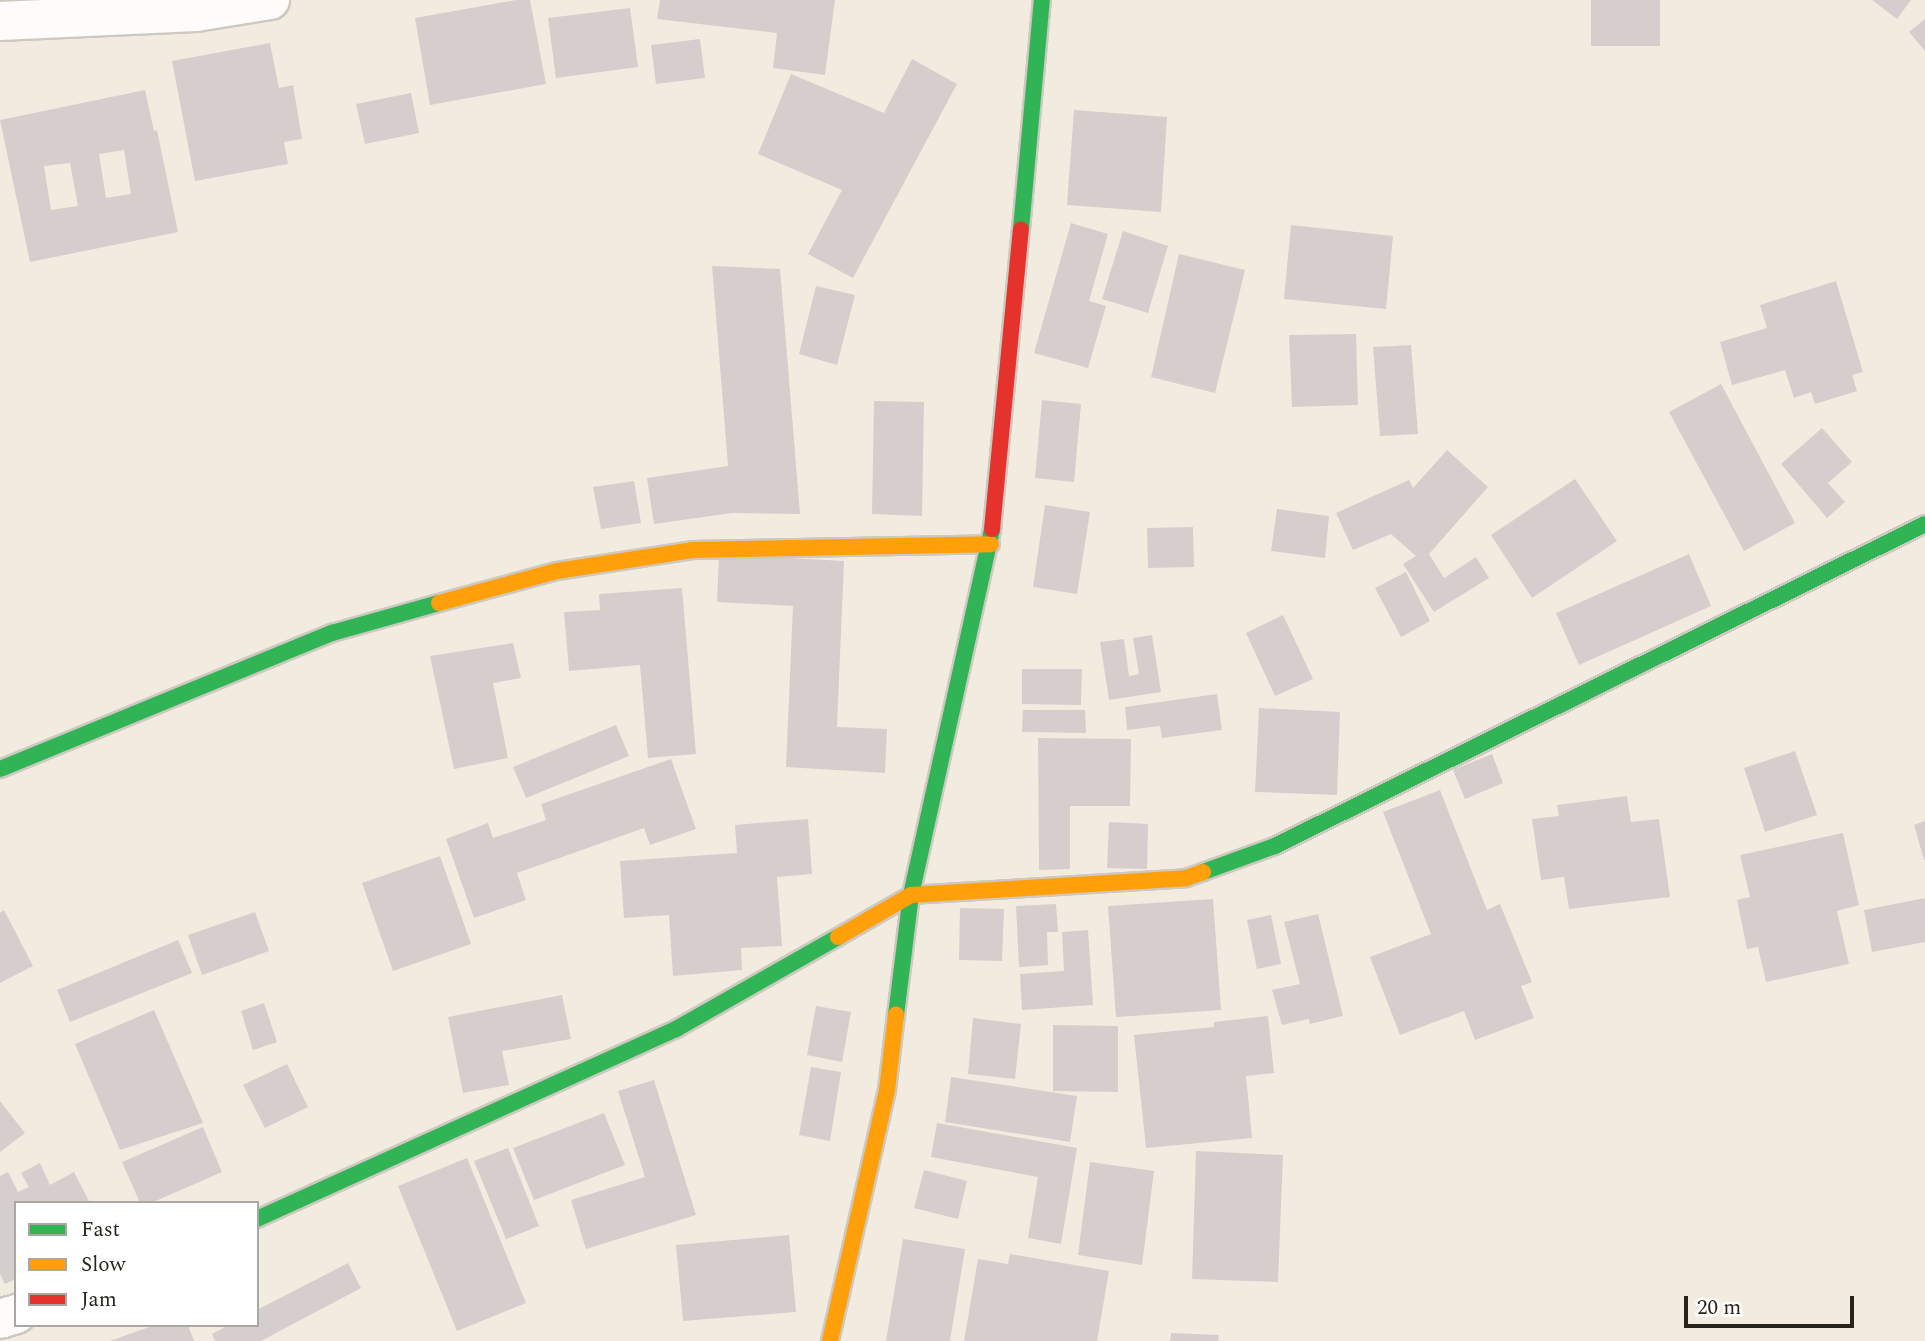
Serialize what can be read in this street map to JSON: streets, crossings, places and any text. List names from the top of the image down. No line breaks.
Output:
{"legend":["Fast","Slow","Jam"],"scale_bar":"20 m"}
